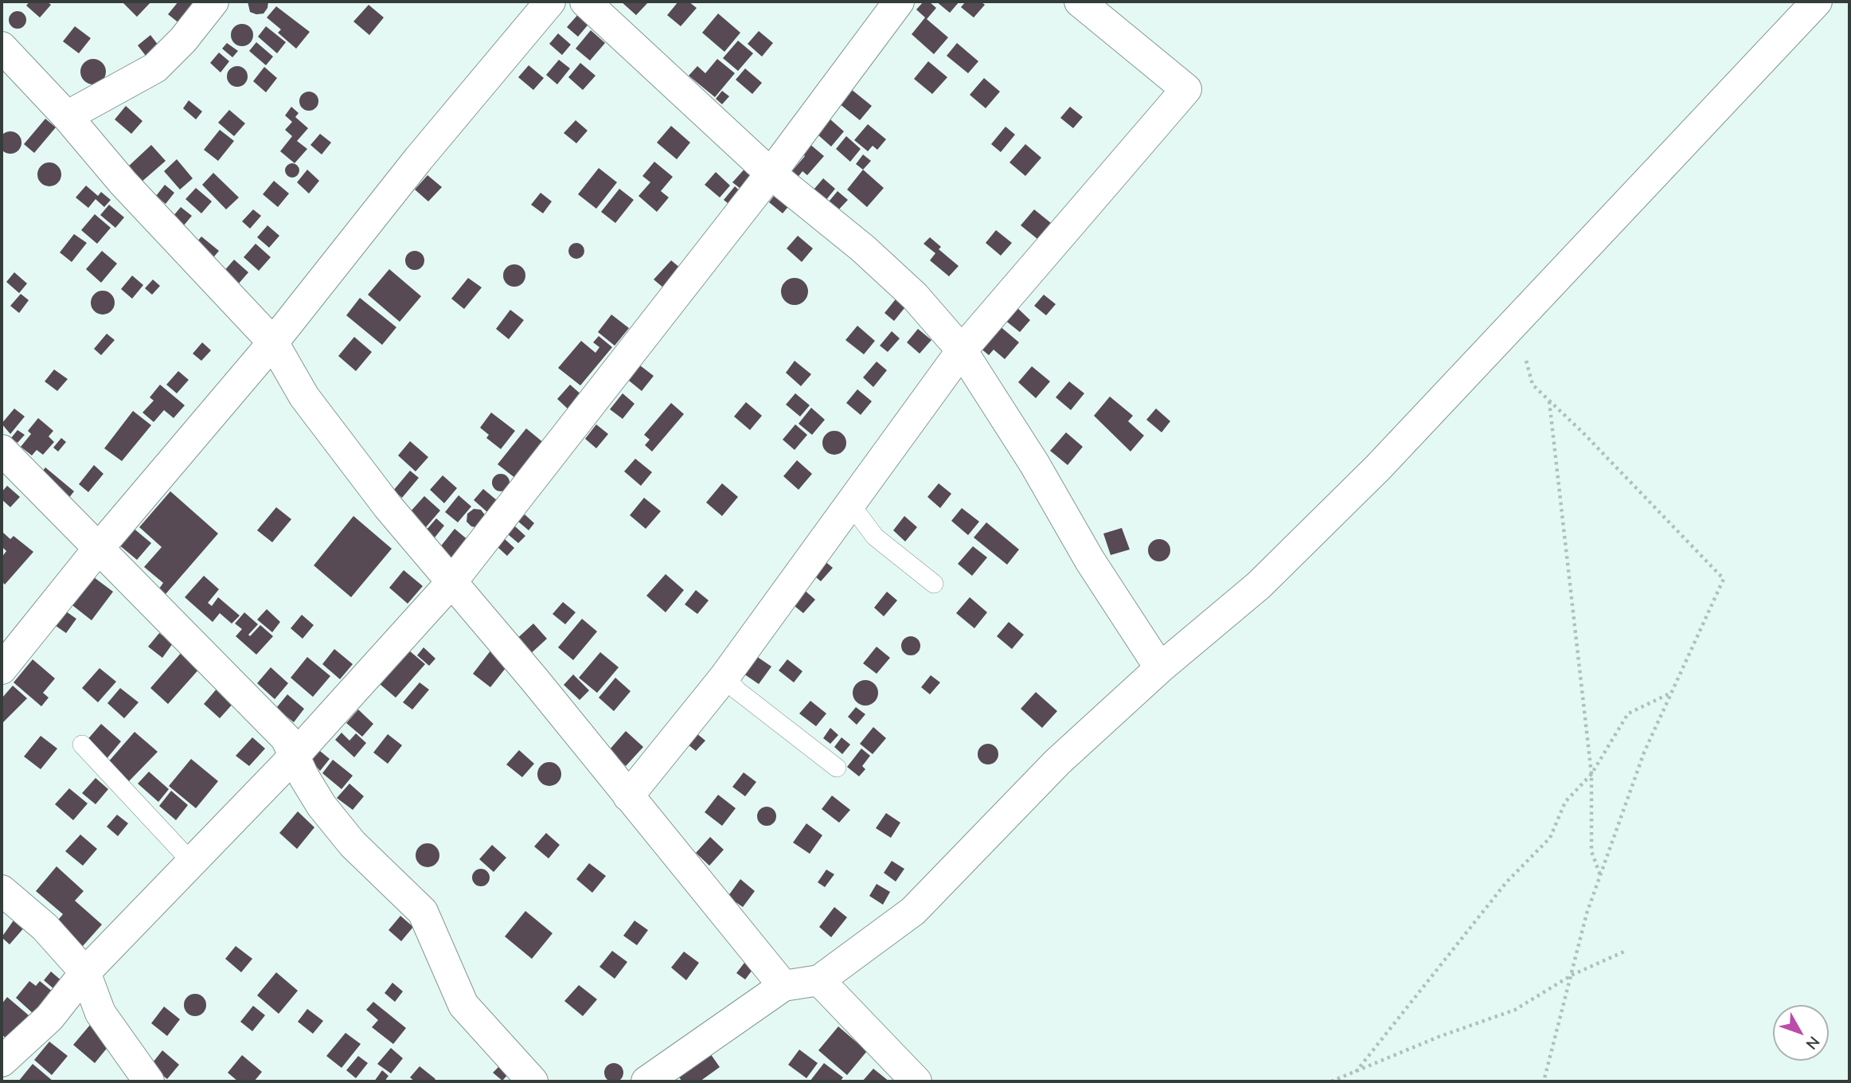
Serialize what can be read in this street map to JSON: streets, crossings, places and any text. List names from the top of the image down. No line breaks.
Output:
{"north":"bottom right"}
